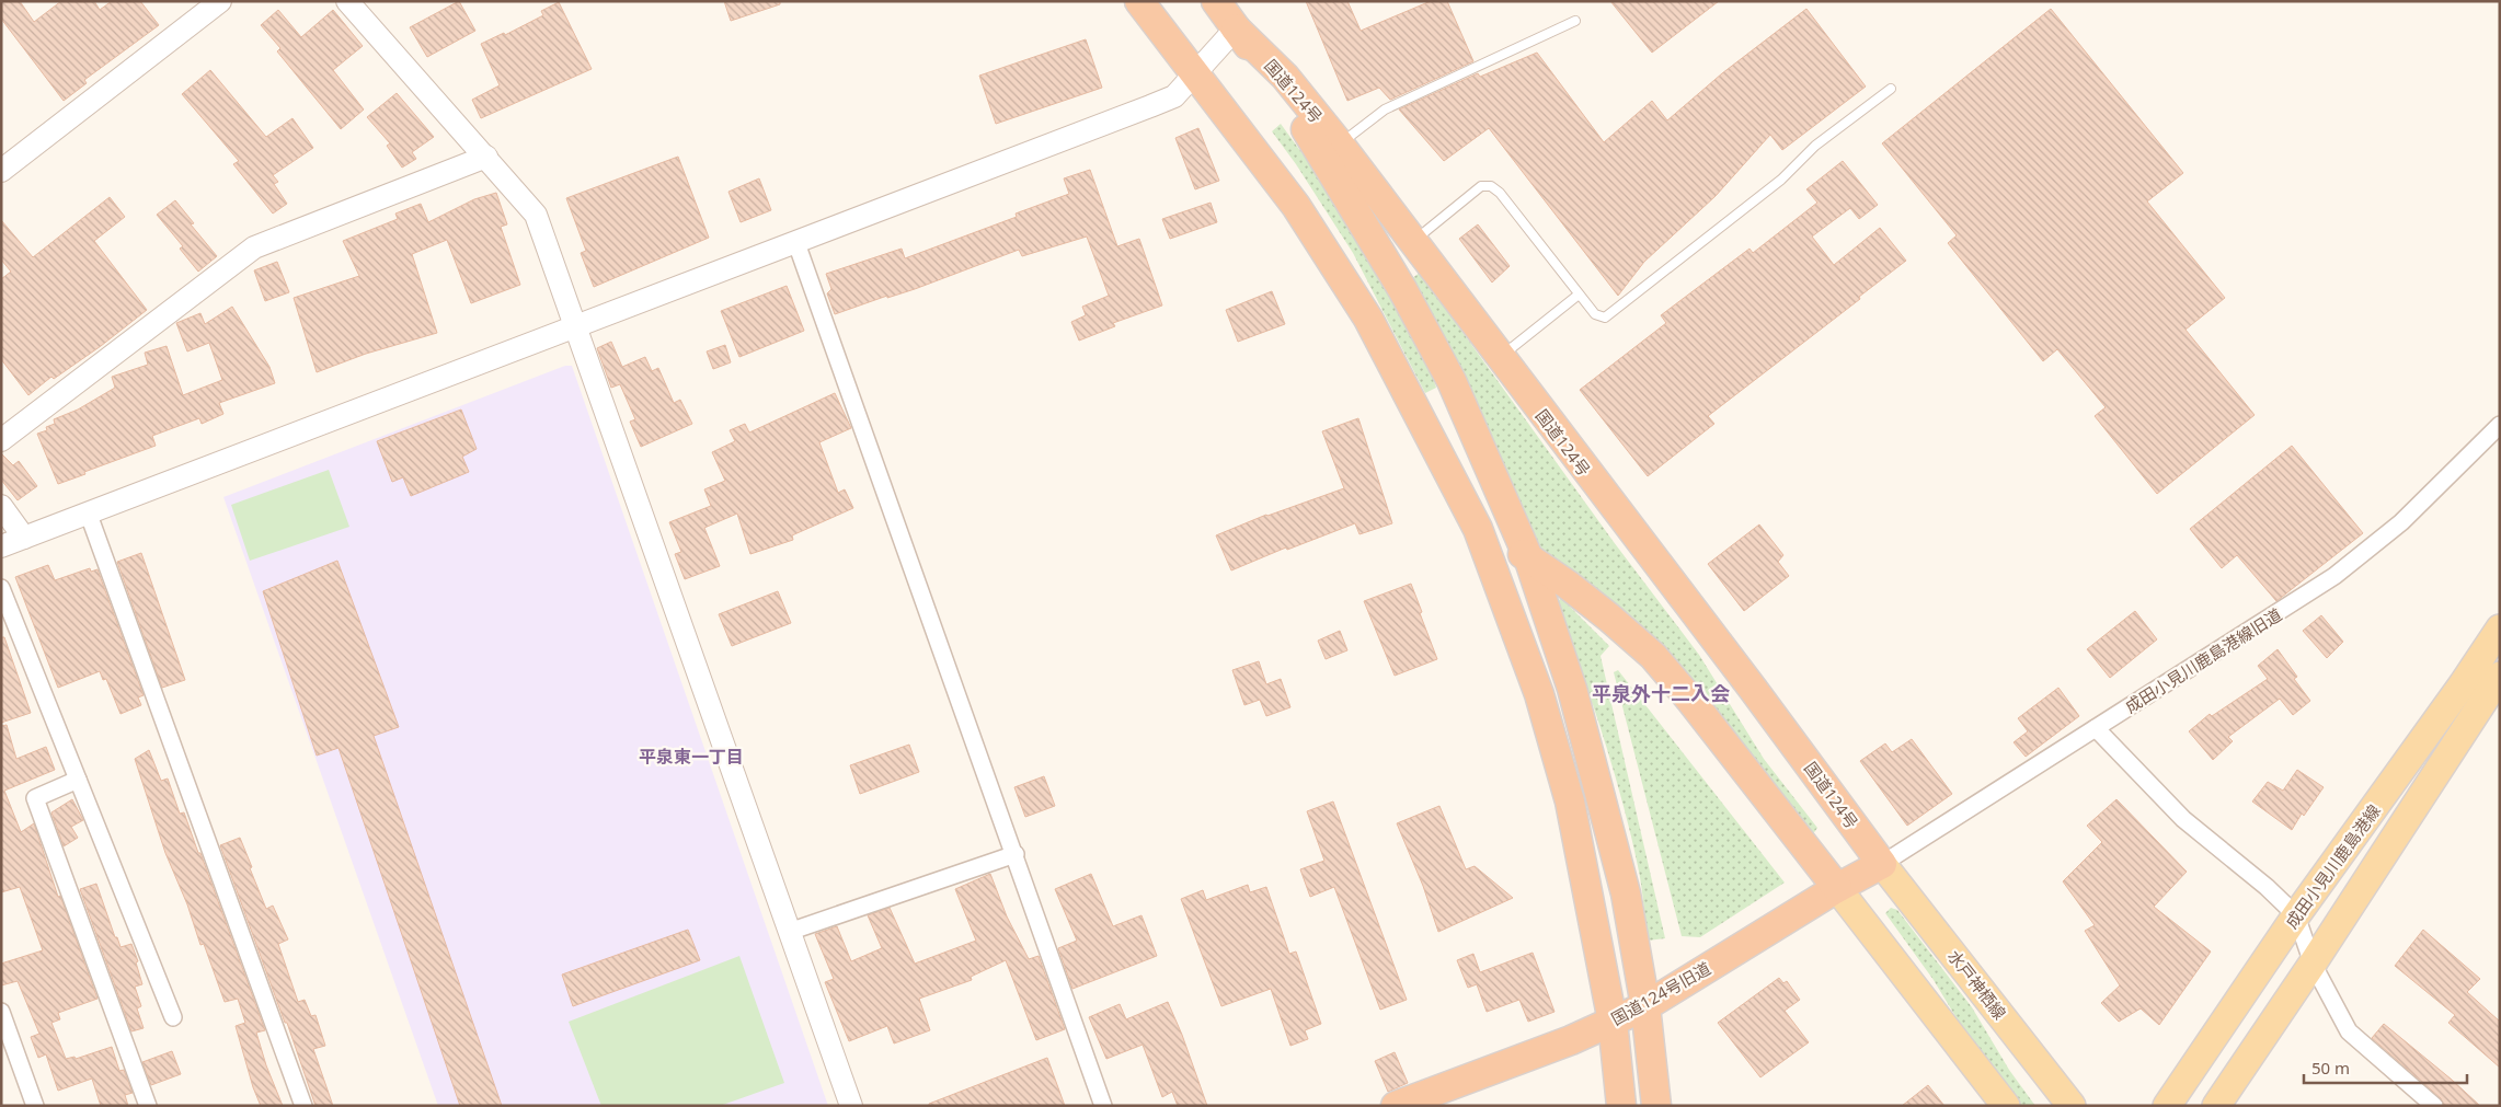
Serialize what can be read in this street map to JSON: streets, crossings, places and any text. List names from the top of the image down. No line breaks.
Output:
{"streets":{"highway":["国道124号","国道124号旧道"],"main road":["成田小見川鹿島港線","水戸神栖線"],"street":["成田小見川鹿島港線旧道"]},"crossings":[["国道124号","成田小見川鹿島港線旧道"],["国道124号","水戸神栖線"],["国道124号","国道124号旧道"],["成田小見川鹿島港線旧道","水戸神栖線"],["成田小見川鹿島港線旧道","国道124号旧道"],["水戸神栖線","国道124号旧道"]],"districts":["平泉外十二入会","平泉東一丁目"],"scale_bar":"50 m"}
